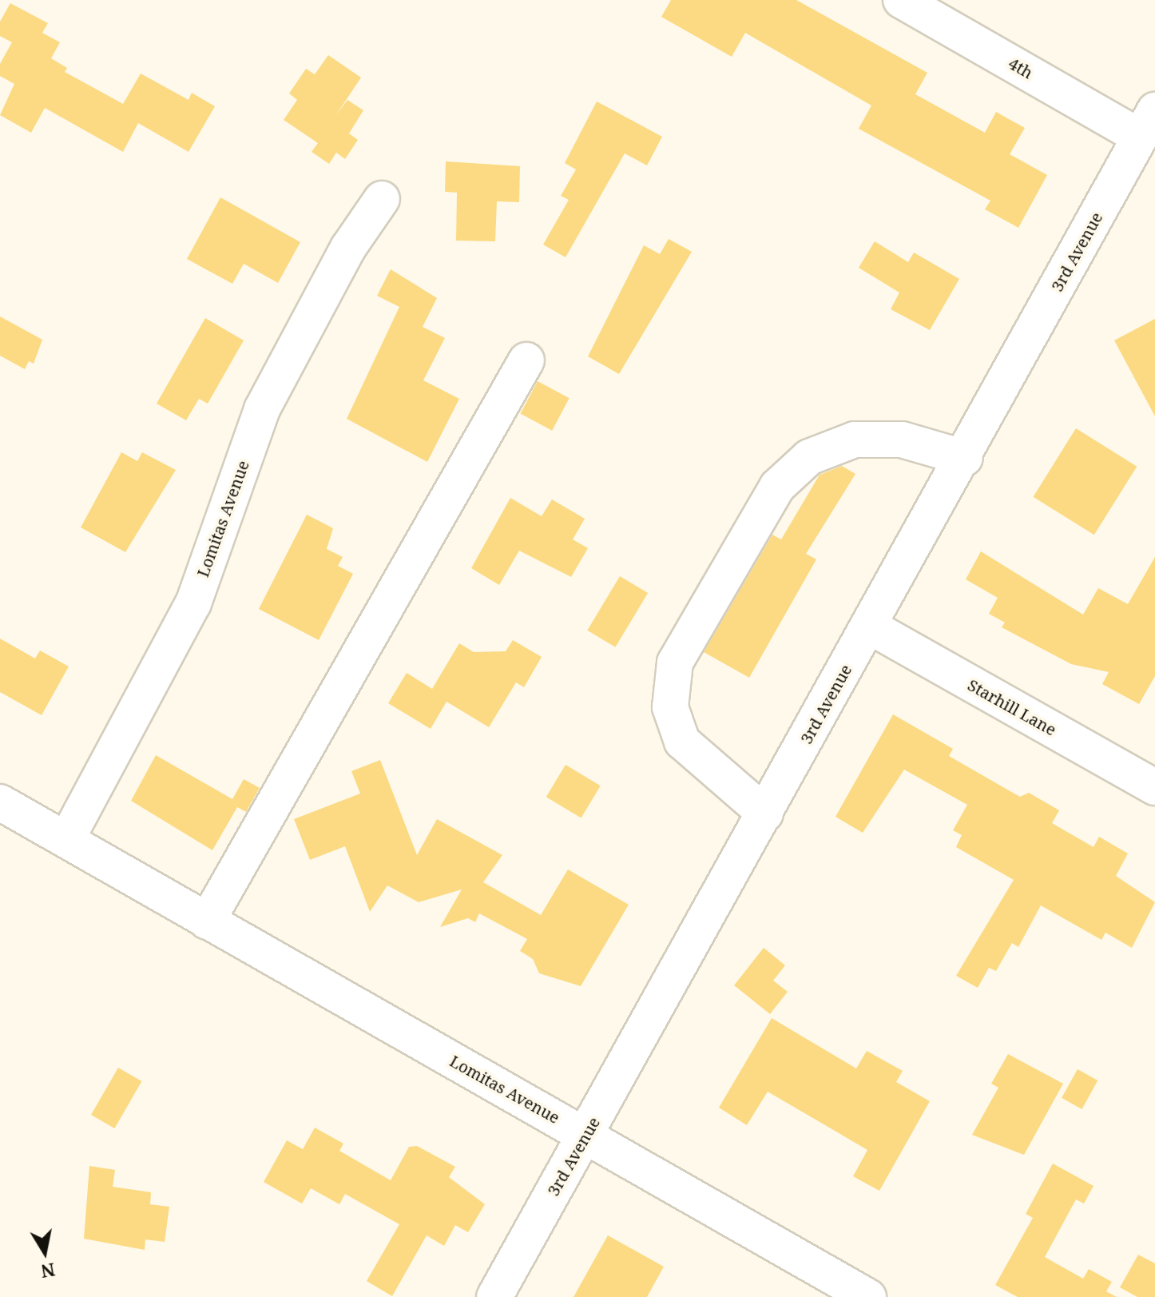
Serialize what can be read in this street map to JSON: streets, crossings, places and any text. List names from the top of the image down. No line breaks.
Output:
{"streets":{"street":["4th","3rd Avenue","Lomitas Avenue","Starhill Lane"]},"crossings":[["4th","3rd Avenue"],["3rd Avenue","Lomitas Avenue"],["3rd Avenue","Starhill Lane"]],"north":"bottom"}
